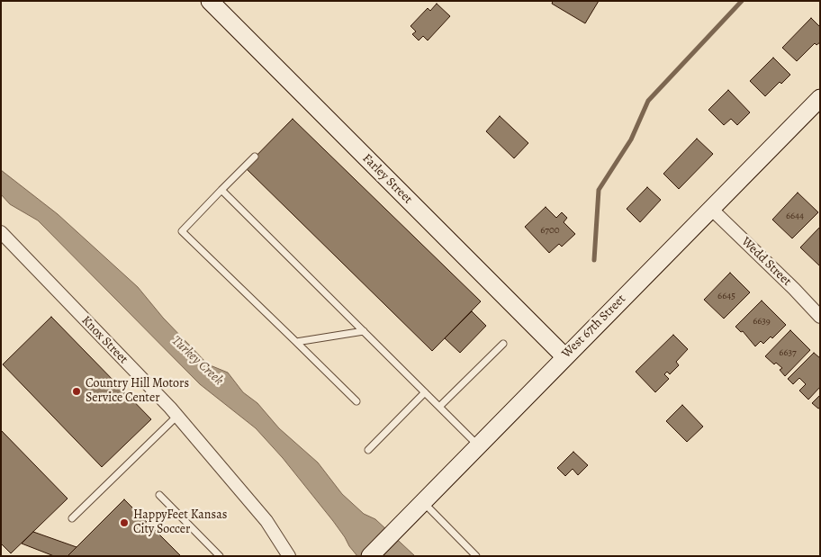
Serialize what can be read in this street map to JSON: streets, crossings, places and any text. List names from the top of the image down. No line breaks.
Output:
{"streets":{"street":["Farley Street","Wedd Street","West 67th Street","Knox Street"]},"crossings":[["Farley Street","West 67th Street"],["Wedd Street","West 67th Street"]],"water":["Turkey Creek"],"places":["Country Hill Motors Service Center","HappyFeet Kansas City Soccer"],"house_numbers":["6644","6700","6645","6639","6637"]}
